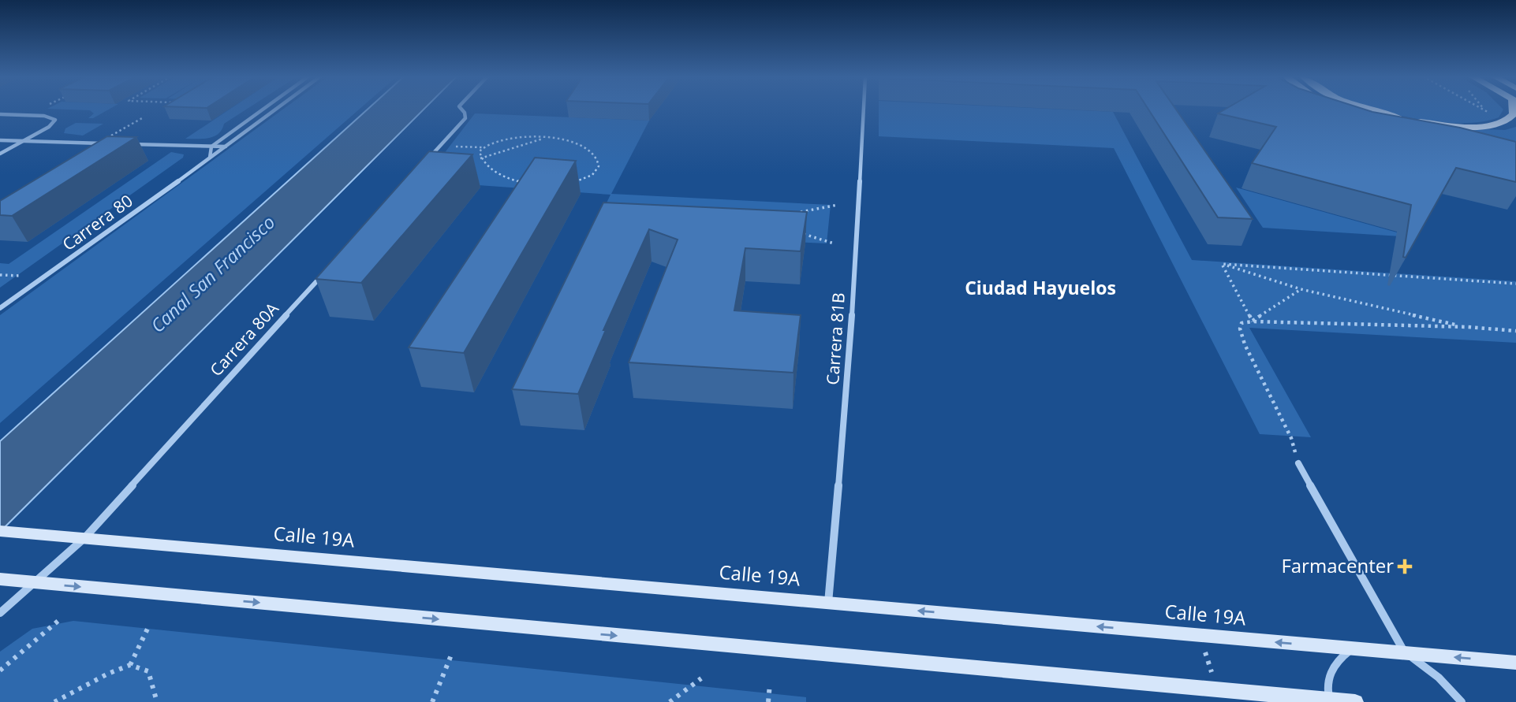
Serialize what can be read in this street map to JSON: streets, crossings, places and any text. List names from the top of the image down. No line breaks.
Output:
{"streets":{"street":["Carrera 80","Carrera 81B","Carrera 80A","Calle 19A"]},"crossings":[["Carrera 81B","Calle 19A"],["Carrera 80A","Calle 19A"]],"districts":["Ciudad Hayuelos"],"water":["Canal San Francisco"],"places":{"health":["Farmacenter"]}}
